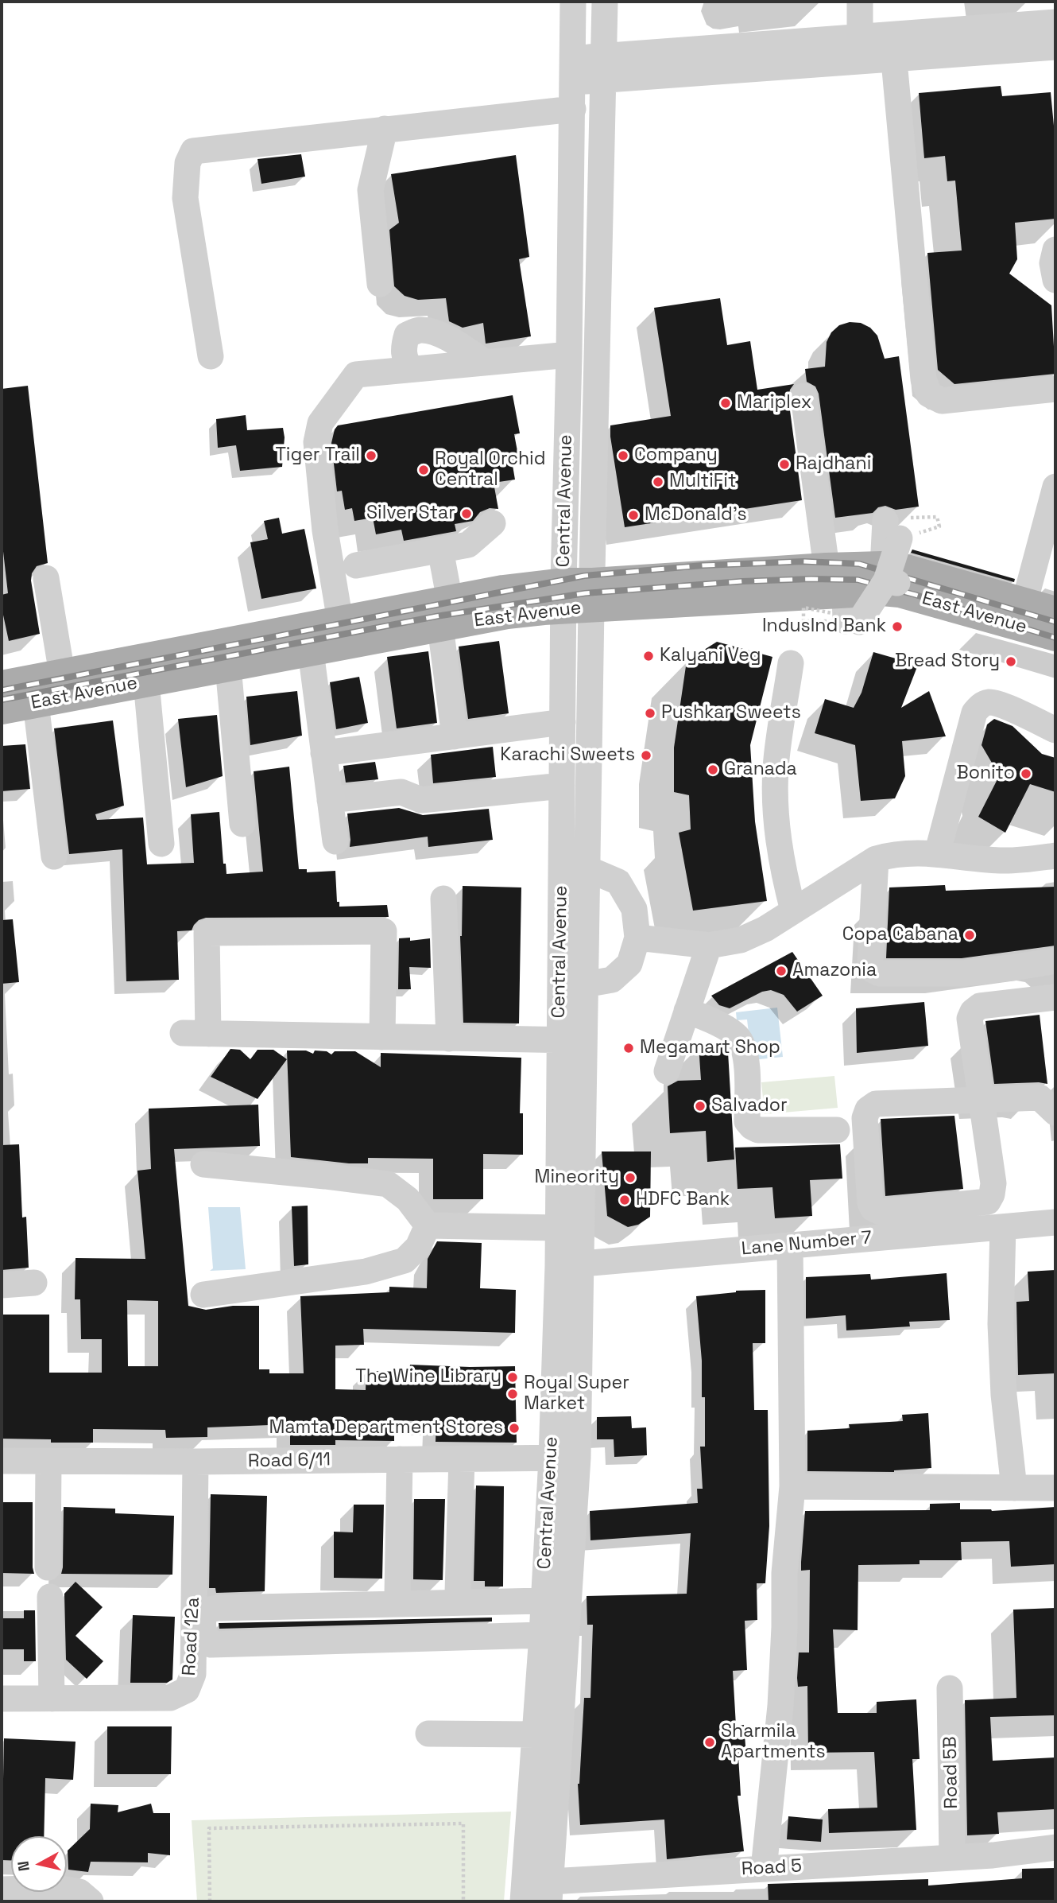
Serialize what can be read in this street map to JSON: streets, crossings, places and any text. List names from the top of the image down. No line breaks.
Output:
{"streets":{"main road":["East Avenue"],"street":["Central Avenue","Lane Number 7","Road 6/11","Road 12a","Road 5B","Road 5"]},"crossings":[["Central Avenue","East Avenue"],["Central Avenue","Lane Number 7"],["Central Avenue","Road 6/11"],["Central Avenue","Road 5"],["Road 6/11","Road 12a"],["Road 5B","Road 5"]],"places":["Mariplex","Tiger Trail","Company","Rajdhani","Royal Orchid Central","MultiFit","Silver Star","McDonald's","IndusInd Bank","Kalyani Veg","Bread Story","Pushkar Sweets","Karachi Sweets","Granada","Bonito","Copa Cabana","Amazonia","Megamart Shop","Salvador","Mineority","HDFC Bank","The Wine Library","Royal Super Market","Mamta Department Stores","Sharmila Apartments"],"north":"left"}
